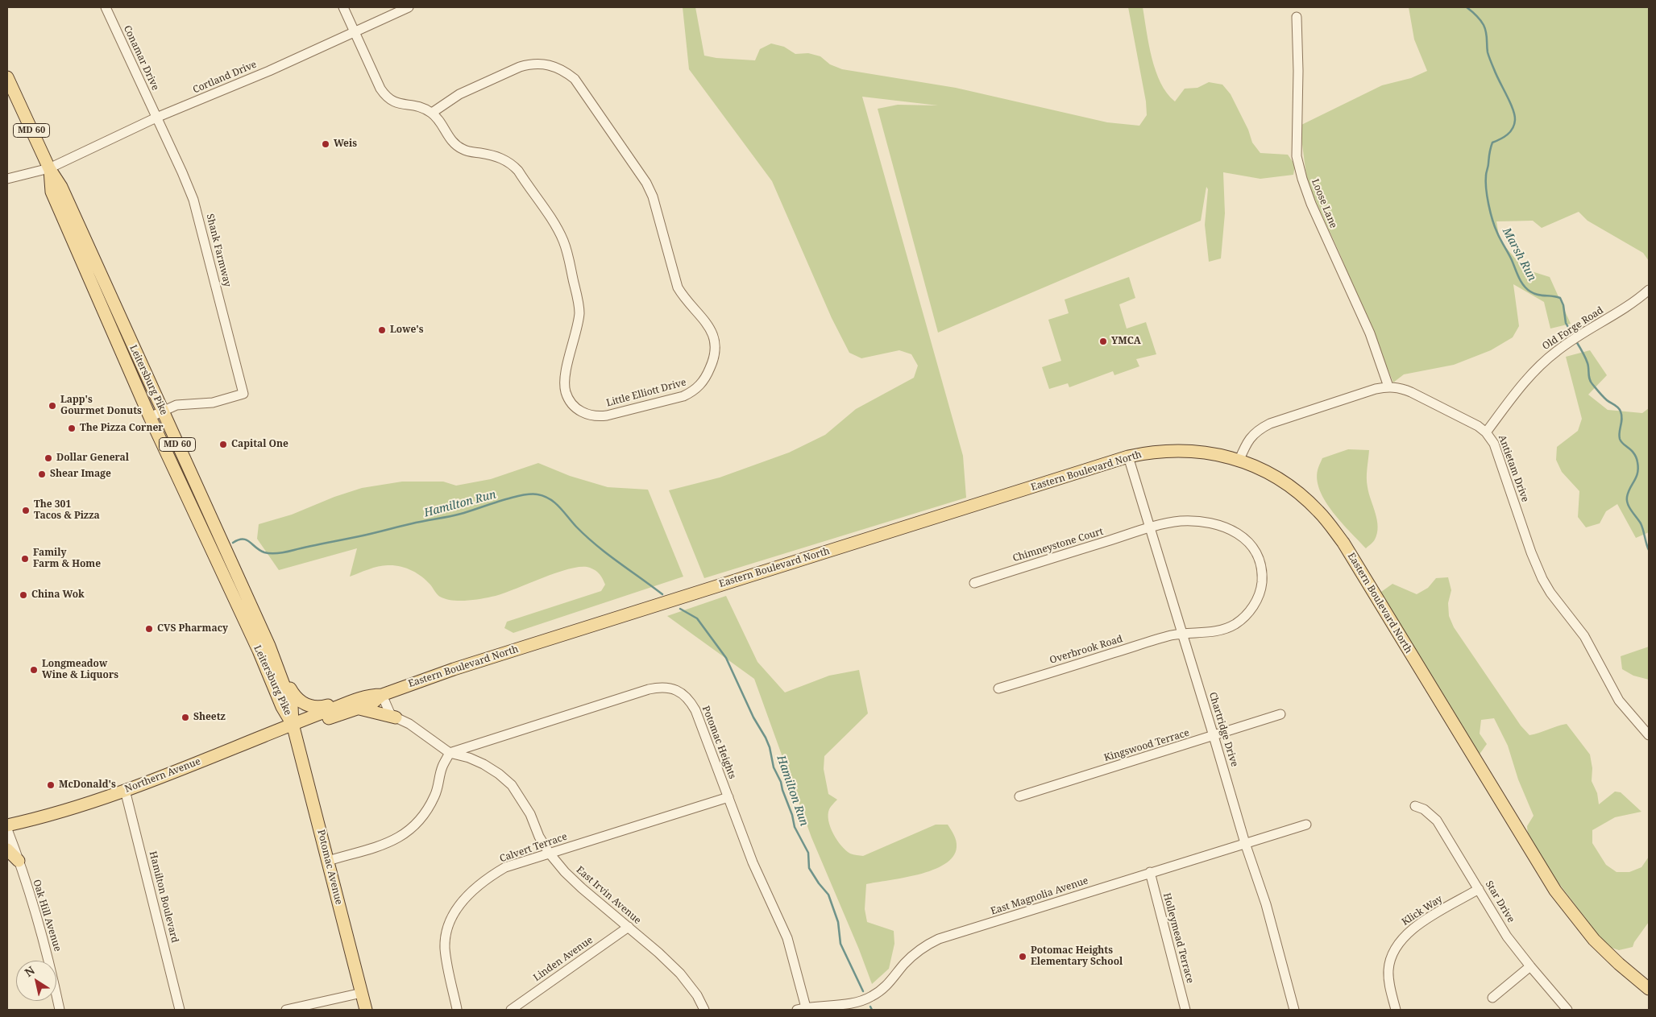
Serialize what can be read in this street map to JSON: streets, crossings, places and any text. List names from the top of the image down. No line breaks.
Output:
{"streets":{"main road":["MD 60","Leitersburg Pike","Eastern Boulevard North","Northern Avenue","Potomac Avenue"],"street":["Conamar Drive","Cortland Drive","Loose Lane","Shank Farmway","Old Forge Road","Little Elliott Drive","Antietam Drive","Chimneystone Court","Overbrook Road","Chartridge Drive","Potomac Heights","Kingswood Terrace","Calvert Terrace","East Irvin Avenue","East Magnolia Avenue","Hamilton Boulevard","Star Drive","Klick Way","Oak Hill Avenue","Holleymead Terrace","Linden Avenue"]},"crossings":[["Conamar Drive","Cortland Drive"],["Conamar Drive","Shank Farmway"],["Cortland Drive","Shank Farmway"],["Cortland Drive","Leitersburg Pike"],["Loose Lane","Antietam Drive"],["Shank Farmway","Leitersburg Pike"],["Old Forge Road","Antietam Drive"],["Leitersburg Pike","Eastern Boulevard North"],["Leitersburg Pike","Northern Avenue"],["Leitersburg Pike","Potomac Avenue"],["Antietam Drive","Eastern Boulevard North"],["Eastern Boulevard North","Chartridge Drive"],["Eastern Boulevard North","Northern Avenue"],["Eastern Boulevard North","Potomac Avenue"],["Chimneystone Court","Overbrook Road"],["Chimneystone Court","Chartridge Drive"],["Overbrook Road","Chartridge Drive"],["Chartridge Drive","Kingswood Terrace"],["Chartridge Drive","East Magnolia Avenue"],["Potomac Heights","Calvert Terrace"],["Potomac Heights","East Irvin Avenue"],["Potomac Heights","East Magnolia Avenue"],["Northern Avenue","Potomac Avenue"],["Northern Avenue","Hamilton Boulevard"],["Calvert Terrace","East Irvin Avenue"],["East Irvin Avenue","Linden Avenue"],["East Magnolia Avenue","Holleymead Terrace"],["Star Drive","Klick Way"]],"water":["Marsh Run","Hamilton Run"],"places":["Weis","Lowe's","YMCA","Lapp's Gourmet Donuts","The Pizza Corner","Capital One","Dollar General","Shear Image","The 301 Tacos & Pizza","Family Farm & Home","China Wok","CVS Pharmacy","Longmeadow Wine & Liquors","Sheetz","McDonald's","Potomac Heights Elementary School"],"north":"top left"}
